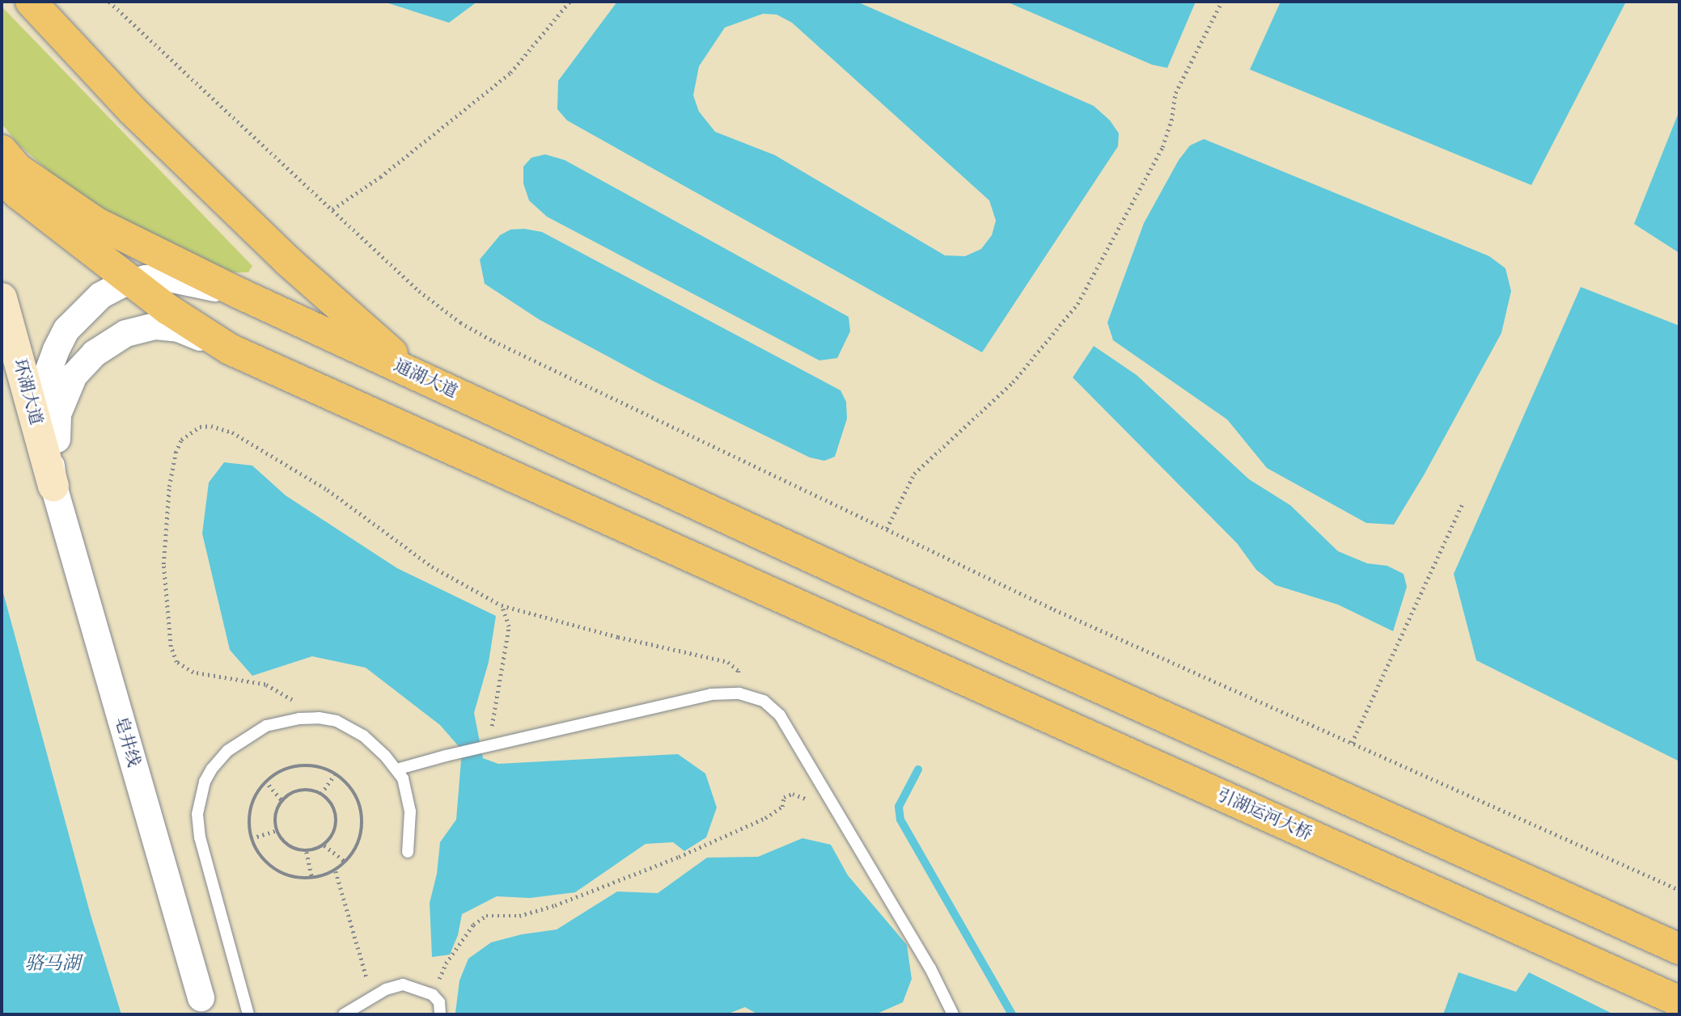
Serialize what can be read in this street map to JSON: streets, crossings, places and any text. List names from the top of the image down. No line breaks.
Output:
{"streets":{"main road":["通湖大道","环湖大道","引湖运河大桥"],"street":["皂井线"]},"crossings":[["环湖大道","皂井线"]],"water":["骆马湖"]}
